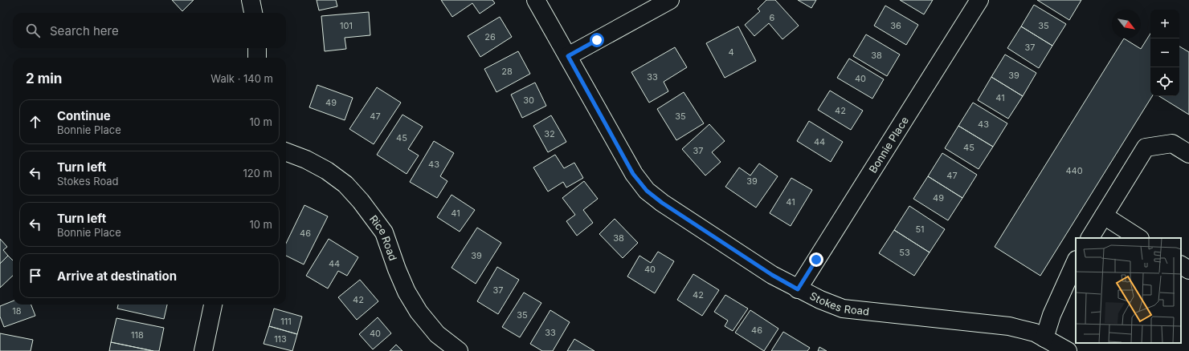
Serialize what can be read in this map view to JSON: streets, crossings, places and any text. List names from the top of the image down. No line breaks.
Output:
{"streets":{"street":["Bonnie Place","Rice Road","Stokes Road"]},"crossings":[["Bonnie Place","Stokes Road"]],"house_numbers":["6","101","36","35","26","37","4","38","28","39","33","40","41","30","49","42","47","35","43","32","45","44","45","37","43","440","47","39","49","41","41","51","46","38","53","39","44","40","37","42","42","18","35","111","46","33","40","118","113"],"north":"bottom right","page":{"map_buttons":["+","−"],"search":"Search here","heading":["2 min","Walk · 140 m"],"list":[["Continue","Bonnie Place","10 m"],["Turn left","Stokes Road","120 m"],["Turn left","Bonnie Place","10 m"],"Arrive at destination"]}}
